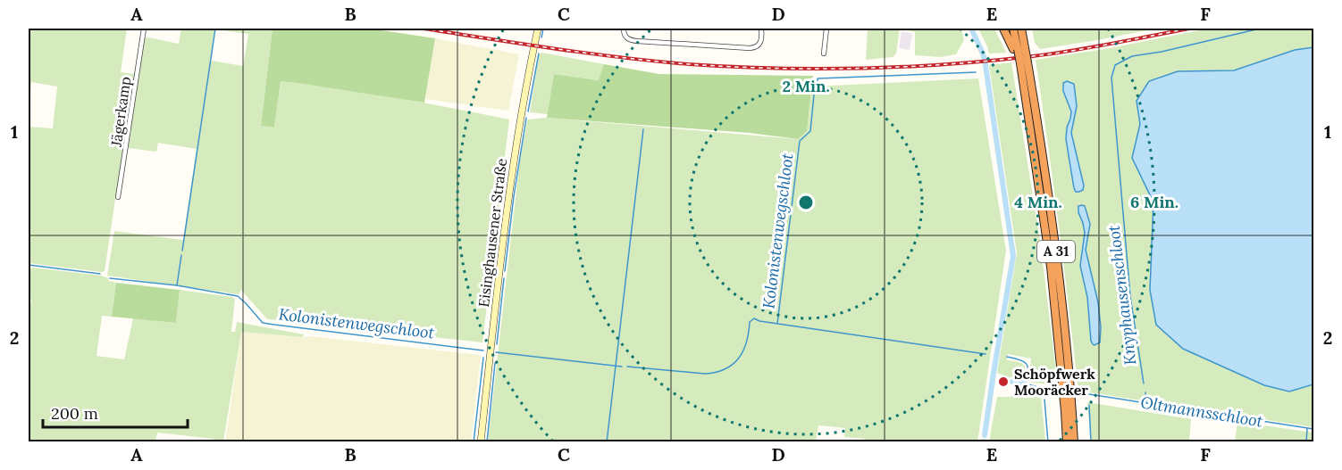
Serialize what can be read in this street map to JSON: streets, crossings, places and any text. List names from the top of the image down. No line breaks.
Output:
{"streets":{"highway":["A 31"],"street":["Jägerkamp","Eisinghausener Straße"]},"water":["Kolonistenwegschloot","Knyphausenschloot","Oltmannsschloot"],"places":["Schöpfwerk Mooräcker"],"scale_bar":"200 m","grid":{"columns":["A","B","C","D","E","F"],"rows":["1","2"]},"rings":["2 Min.","4 Min.","6 Min."]}
